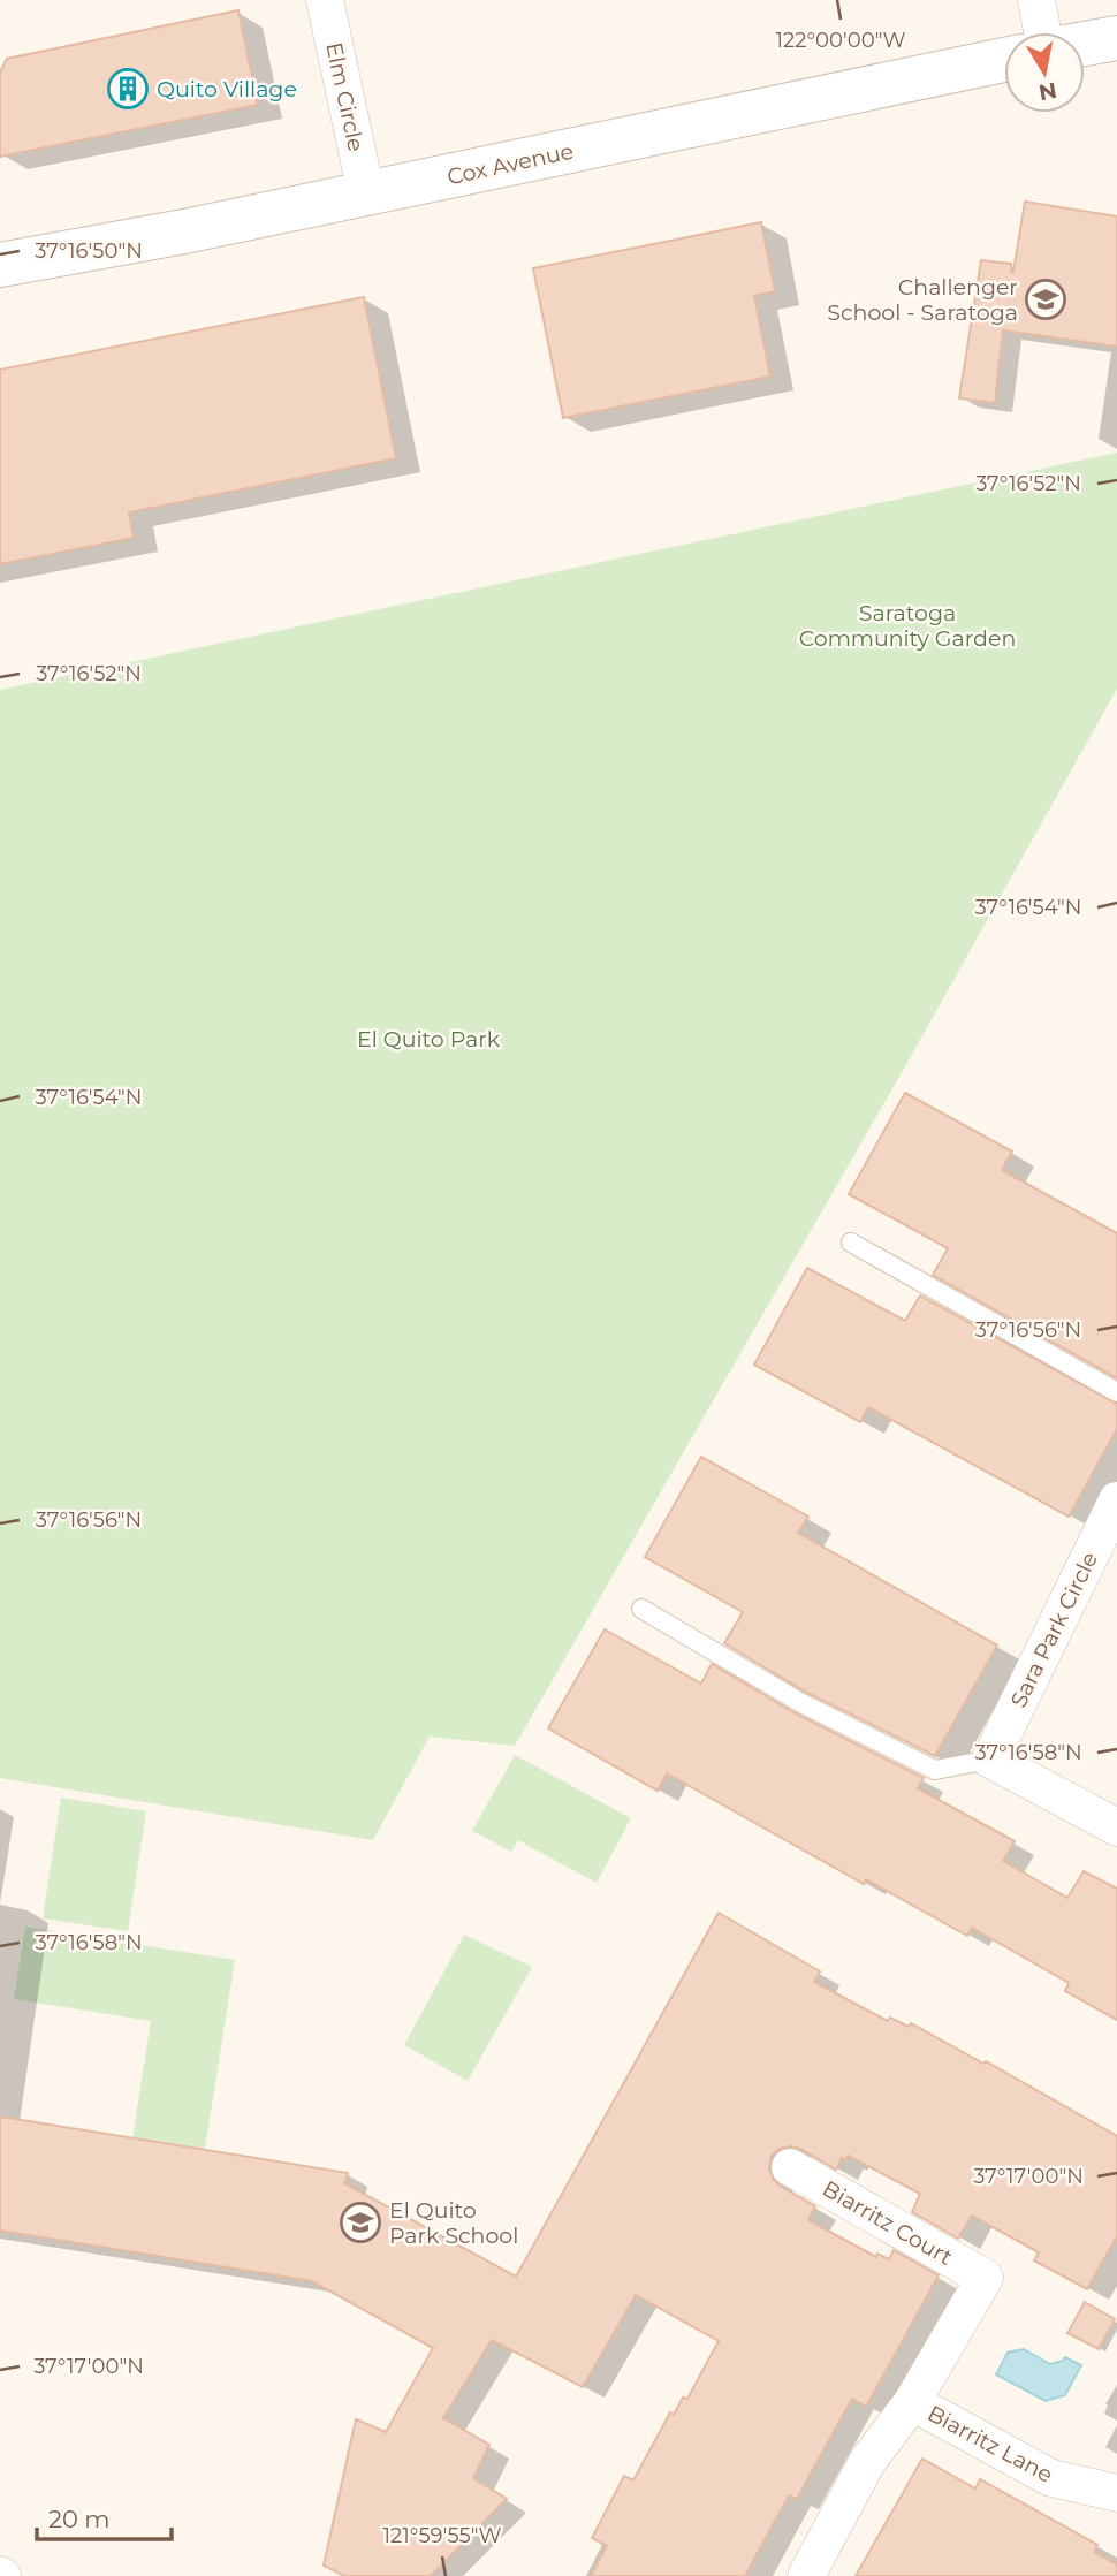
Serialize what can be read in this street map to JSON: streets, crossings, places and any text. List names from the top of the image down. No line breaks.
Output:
{"streets":{"street":["Elm Circle","Cox Avenue","Sara Park Circle","Biarritz Court","Biarritz Lane"]},"crossings":[["Elm Circle","Cox Avenue"],["Biarritz Court","Biarritz Lane"]],"parks":["Saratoga Community Garden","El Quito Park"],"places":{"building":["Quito Village"],"school or university":["Challenger School - Saratoga","El Quito Park School"]},"scale_bar":"20 m","north":"bottom","coordinates":["122°00'00\"W","37°16'50\"N","37°16'52\"N","37°16'54\"N","37°16'56\"N","37°16'58\"N","37°17'00\"N","121°59'55\"W"]}
